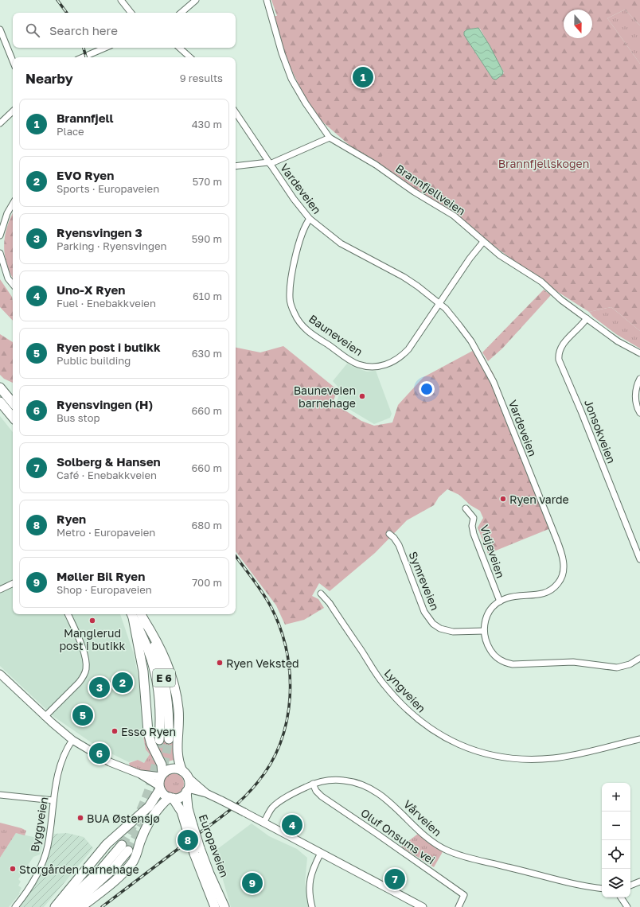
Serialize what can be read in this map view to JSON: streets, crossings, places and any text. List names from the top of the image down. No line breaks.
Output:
{"streets":{"highway":["E 6","Europaveien"],"street":["Vardeveien","Brannfjellveien","Bauneveien","Jonsokveien","Vidjeveien","Symreveien","Lyngveien","Vårveien","Byggveien","Oluf Onsums vei"]},"crossings":[["Vardeveien","Bauneveien"],["Vardeveien","Vidjeveien"],["Vardeveien","Symreveien"],["Brannfjellveien","Bauneveien"],["Brannfjellveien","Jonsokveien"],["E 6","Europaveien"],["Vårveien","Oluf Onsums vei"]],"parks":["Brannfjellskogen"],"places":["Bauneveien barnehage","Ryen varde","Manglerud post i butikk","Ryen Veksted","Esso Ryen","BUA Østensjø","Storgården barnehage"],"north":"bottom","page":{"search":"Search here","heading":["Nearby","9 results"],"pins":["1","2","3","5","6","4","8","7","9"],"list":[{"mark":"1","name":"Brannfjell","note":"Place","value":"430 m"},{"mark":"2","name":"EVO Ryen","note":"Sports · Europaveien","value":"570 m"},{"mark":"3","name":"Ryensvingen 3","note":"Parking · Ryensvingen","value":"590 m"},{"mark":"4","name":"Uno-X Ryen","note":"Fuel · Enebakkveien","value":"610 m"},{"mark":"5","name":"Ryen post i butikk","note":"Public building","value":"630 m"},{"mark":"6","name":"Ryensvingen (H)","note":"Bus stop","value":"660 m"},{"mark":"7","name":"Solberg & Hansen","note":"Café · Enebakkveien","value":"660 m"},{"mark":"8","name":"Ryen","note":"Metro · Europaveien","value":"680 m"},{"mark":"9","name":"Møller Bil Ryen","note":"Shop · Europaveien","value":"700 m"}],"map_buttons":["+","−"]}}
